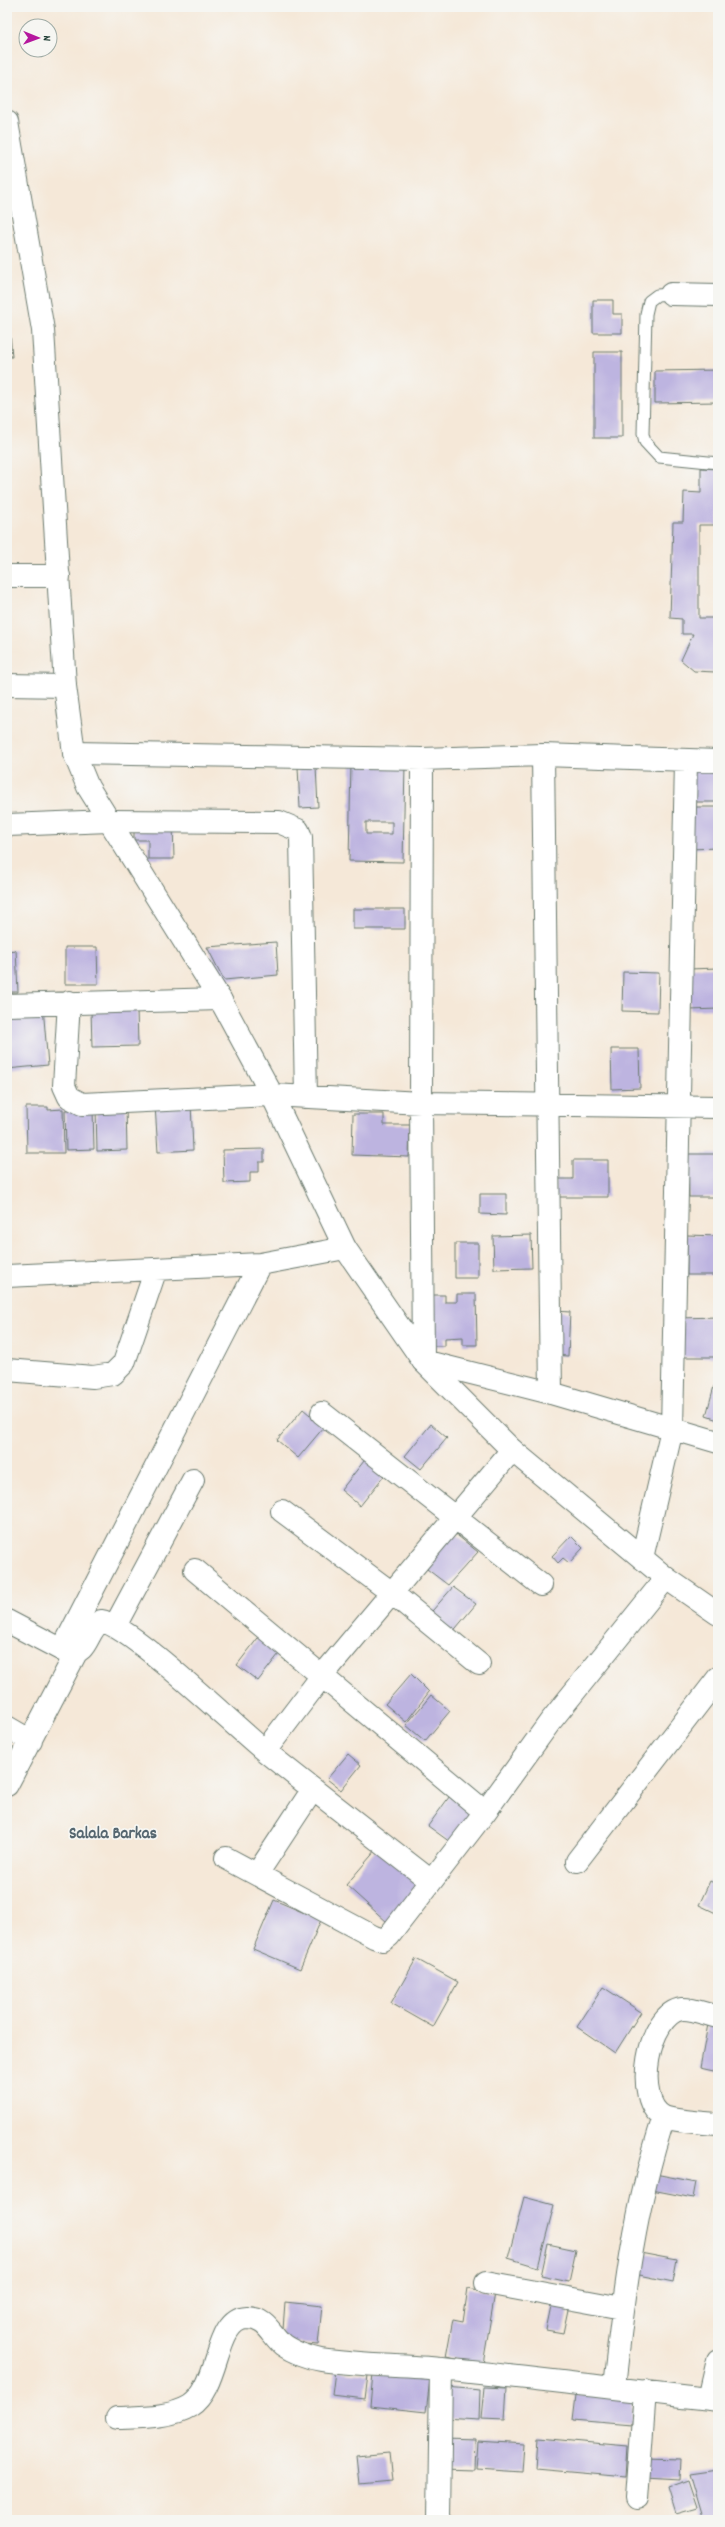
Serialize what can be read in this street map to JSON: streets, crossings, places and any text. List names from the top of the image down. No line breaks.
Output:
{"districts":["Salala Barkas"],"north":"right"}
